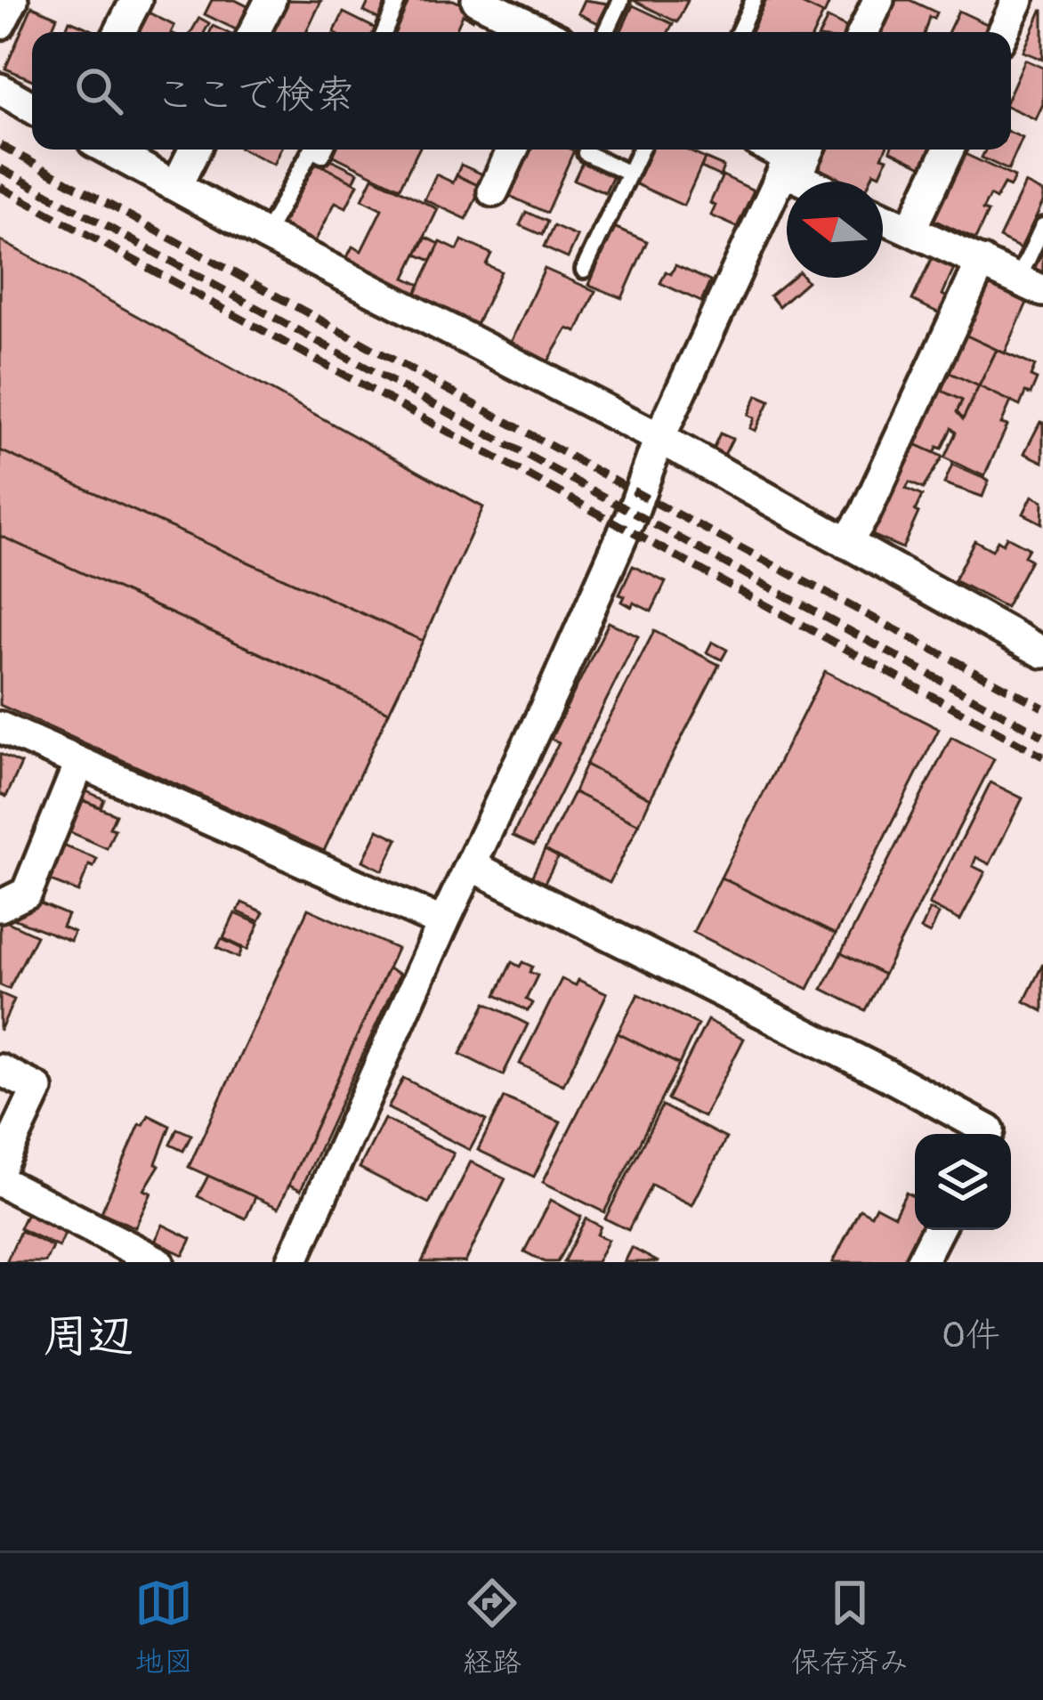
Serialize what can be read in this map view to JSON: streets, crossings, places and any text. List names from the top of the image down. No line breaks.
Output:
{"north":"left","page":{"search":"ここで検索","heading":["周辺","0件"],"nav":["地図","経路","保存済み"]}}
